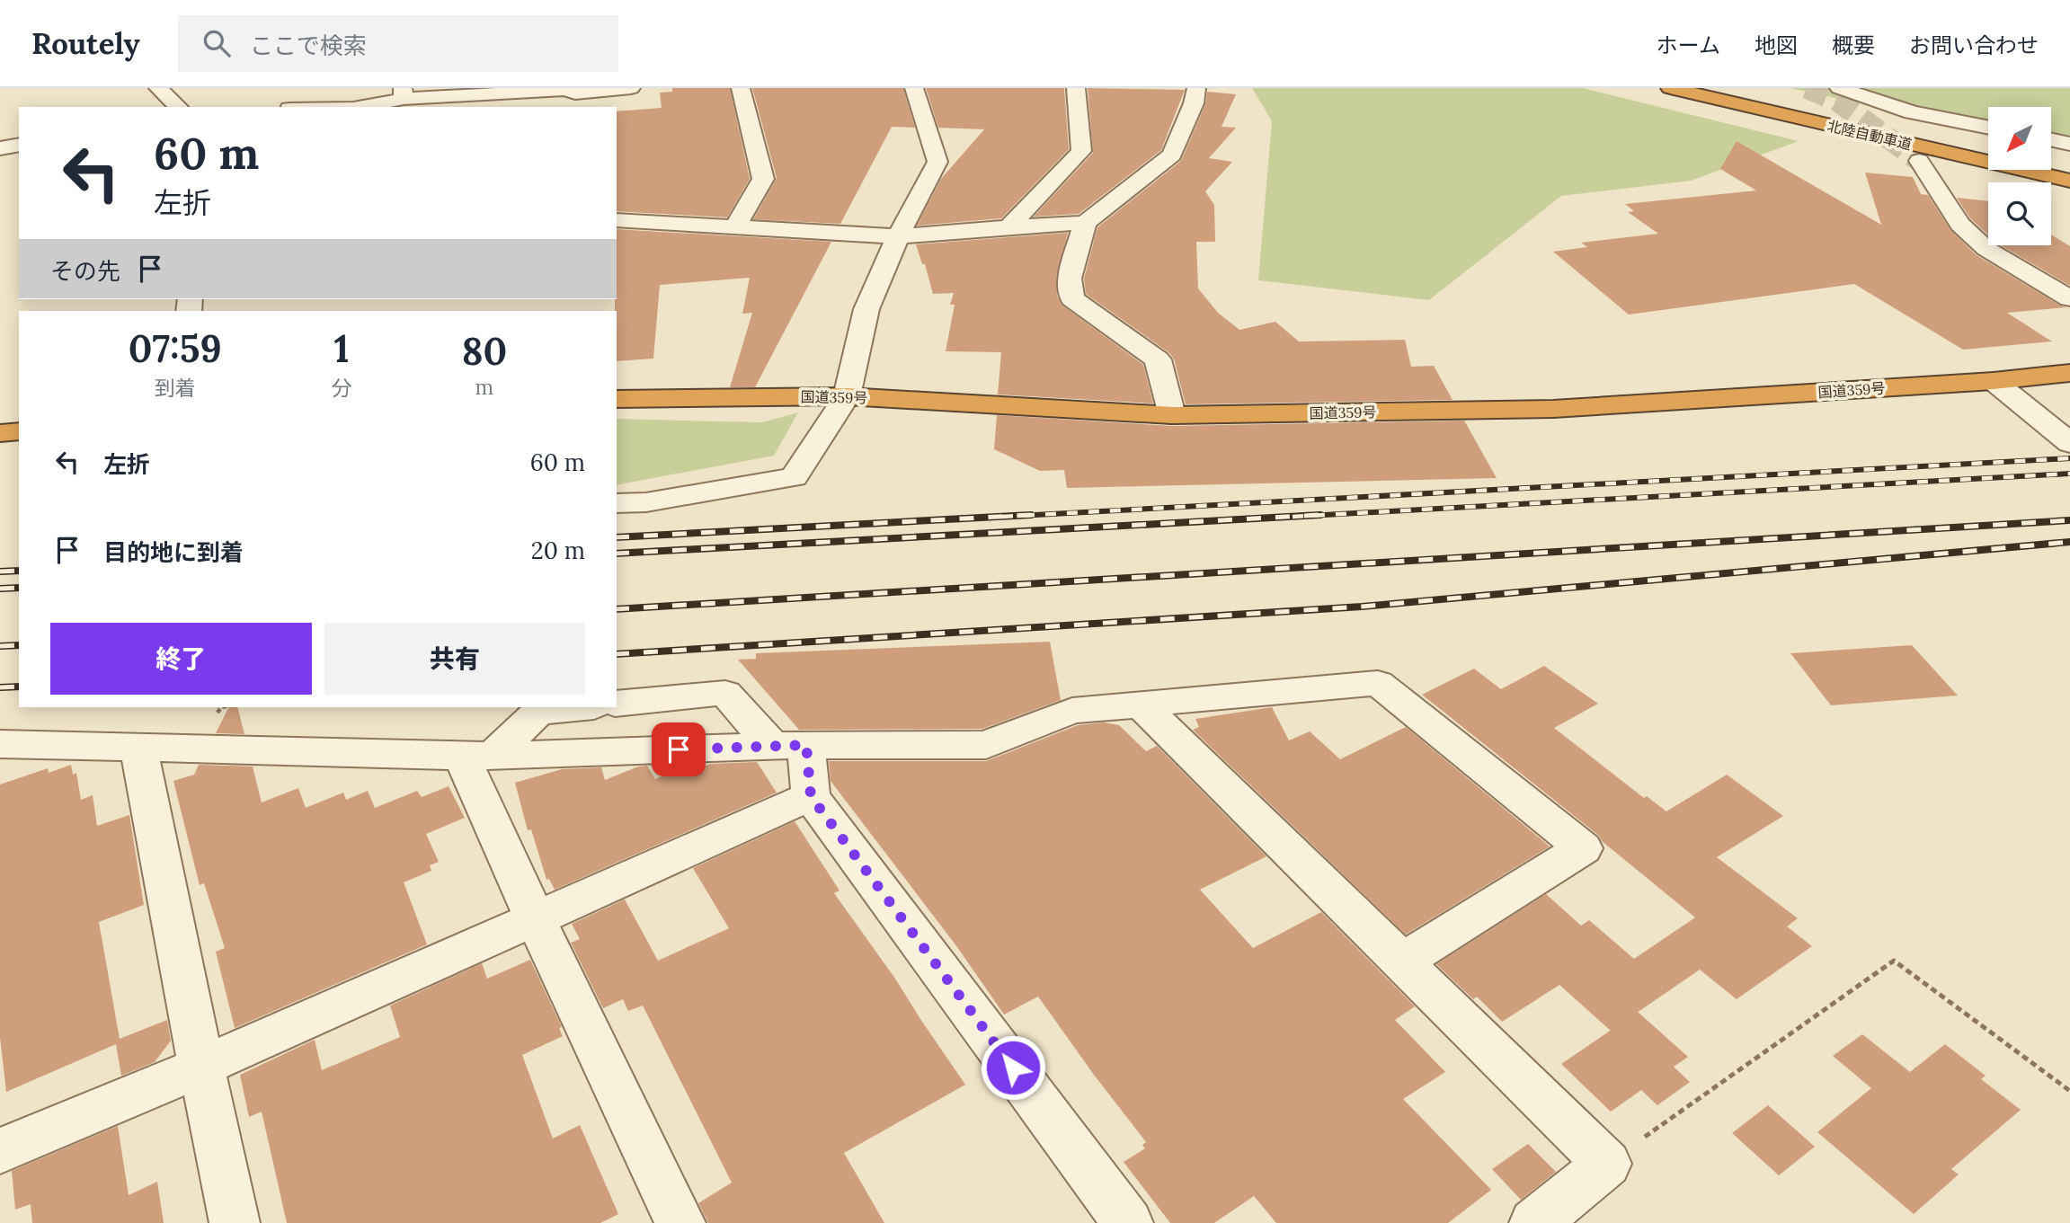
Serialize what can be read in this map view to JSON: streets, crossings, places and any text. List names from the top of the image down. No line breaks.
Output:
{"streets":{"highway":["北陸自動車道","国道359号"]},"north":"bottom left","page":{"header":"Routely","search":"ここで検索","nav":["ホーム","地図","概要","お問い合わせ"],"turn":["60 m","左折"],"then":"その先","eta":["07:59","到着","1","分","80","m"],"list":[{"name":"左折","value":"60 m"},{"name":"目的地に到着","value":"20 m"}],"buttons":["終了","共有"]}}
